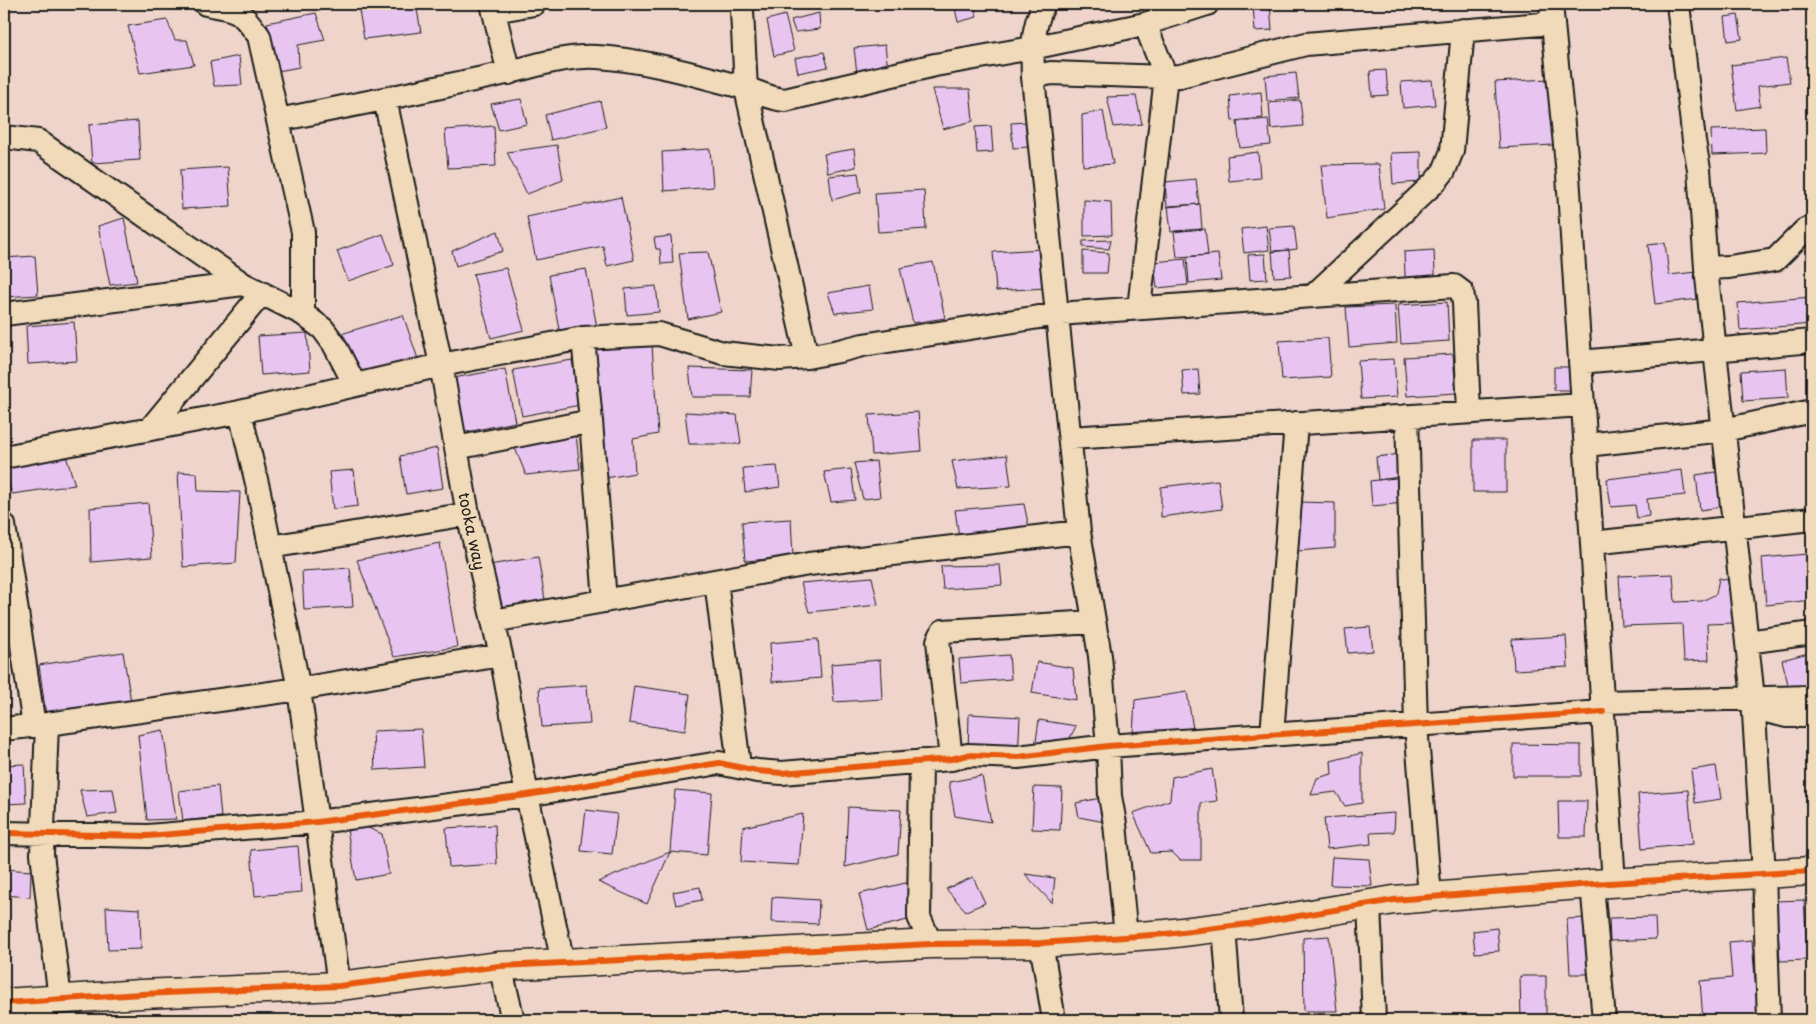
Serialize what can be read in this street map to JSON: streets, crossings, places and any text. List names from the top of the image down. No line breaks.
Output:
{"streets":{"street":["tooka way"]}}
